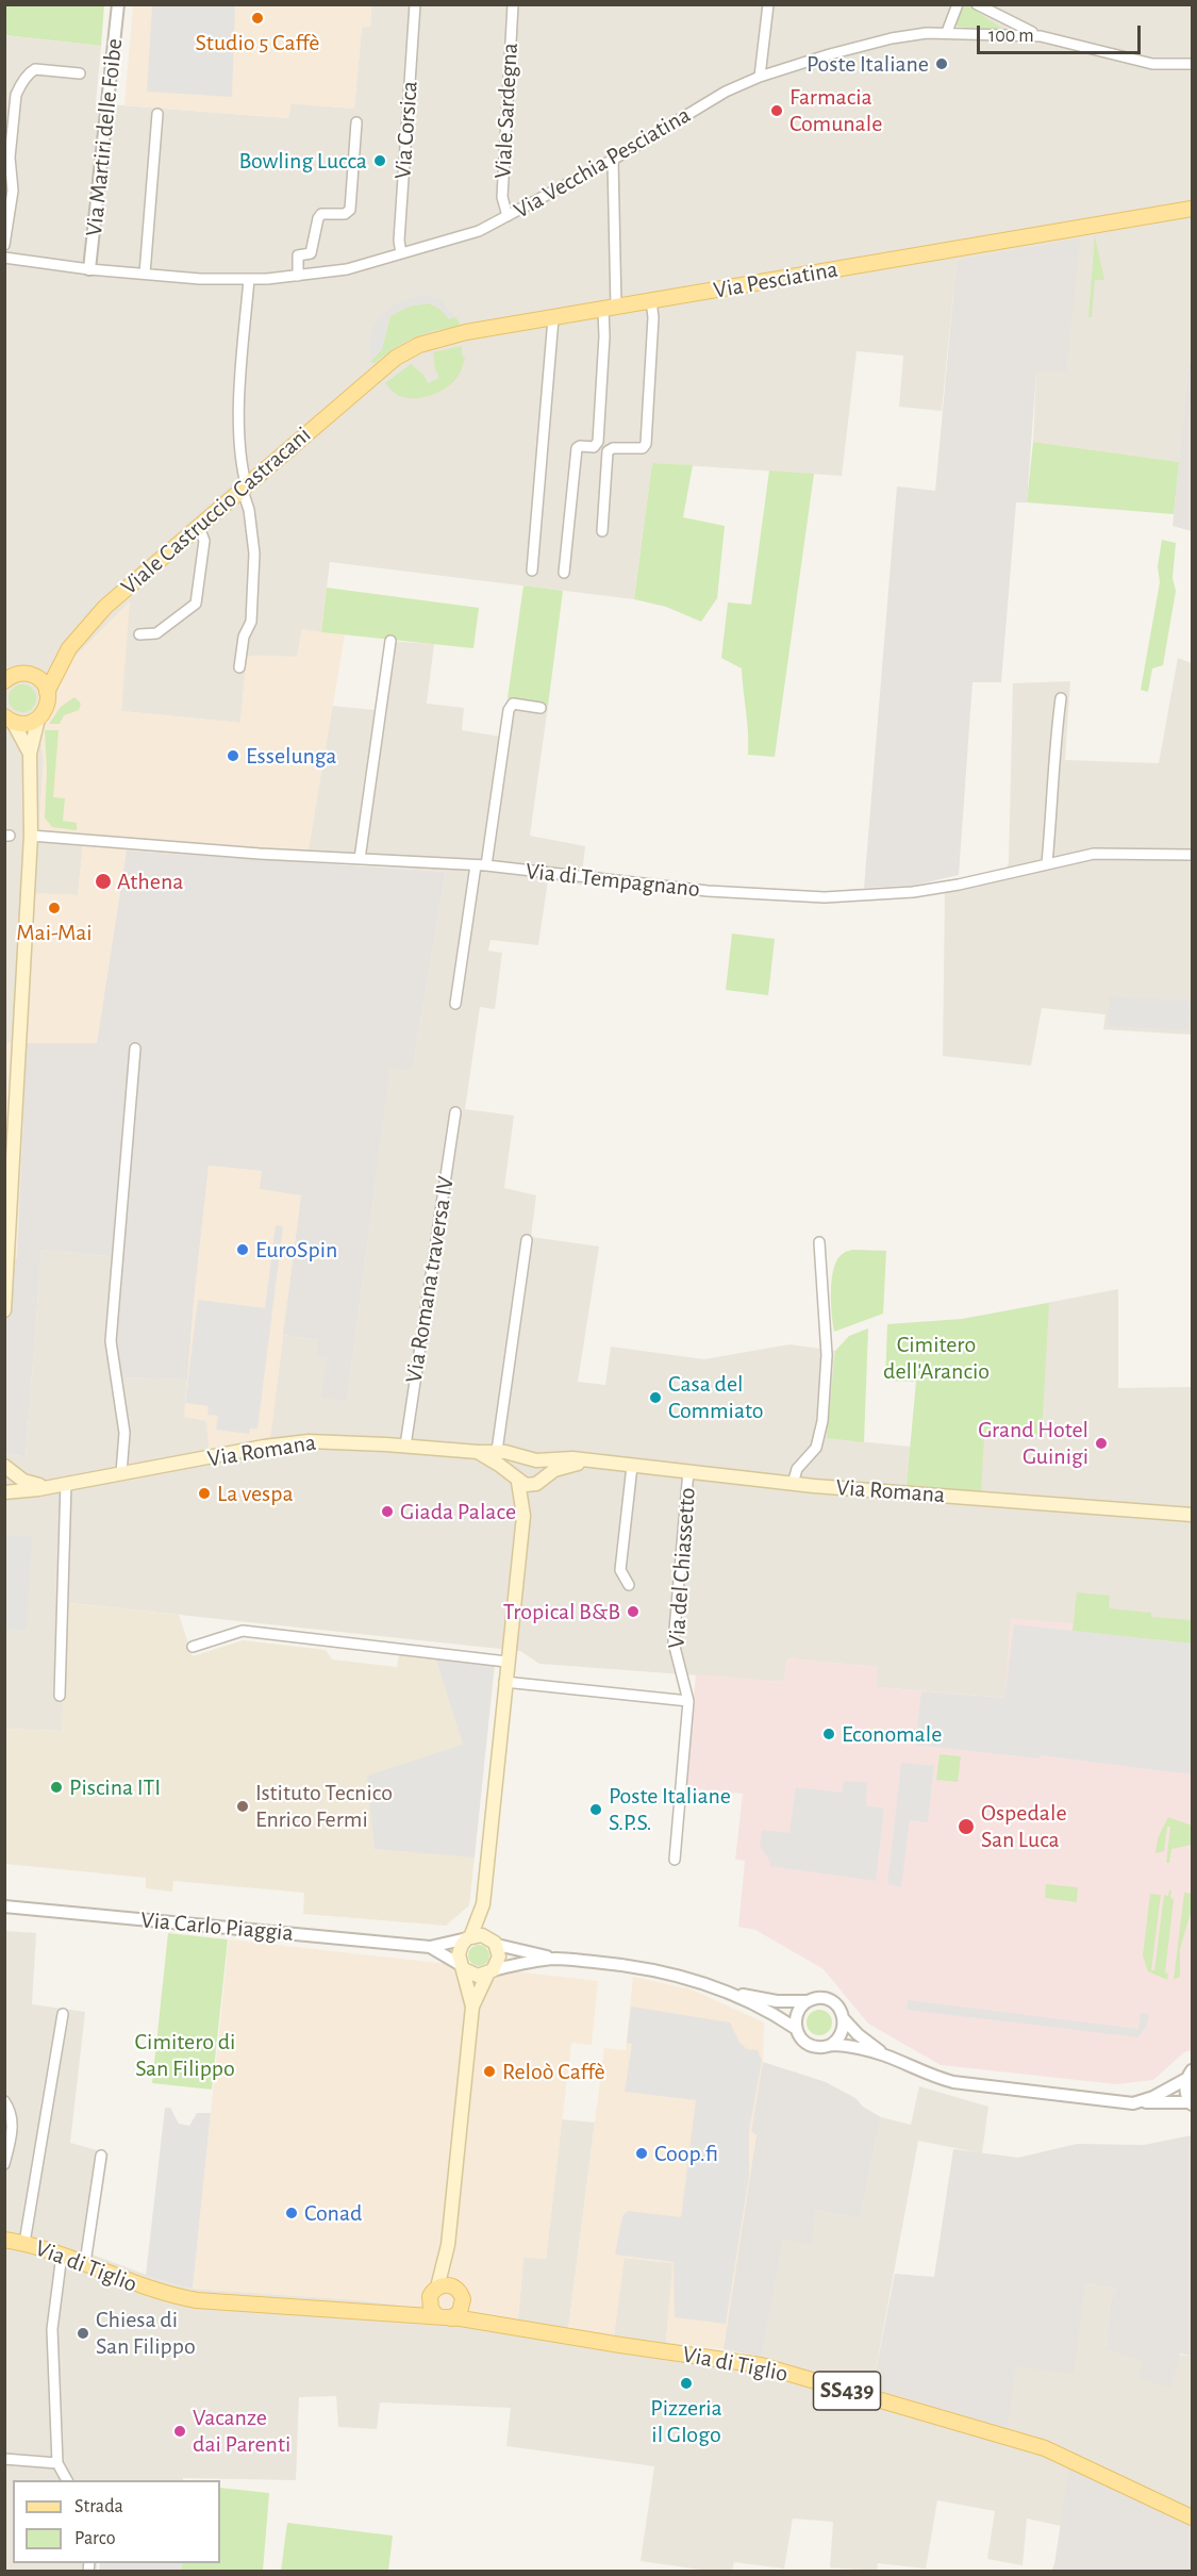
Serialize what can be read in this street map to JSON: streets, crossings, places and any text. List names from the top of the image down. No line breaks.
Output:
{"streets":{"main road":["Via Pesciatina","Viale Castruccio Castracani","Via Romana","Via di Tiglio","SS439"],"street":["Viale Sardegna","Via Corsica","Via Martiri delle Foibe","Via Vecchia Pesciatina","Via di Tempagnano","Via Romana traversa IV","Via del Chiassetto","Via Carlo Piaggia"]},"crossings":[["Viale Sardegna","Via Vecchia Pesciatina"],["Via Corsica","Via Vecchia Pesciatina"],["Via Martiri delle Foibe","Via Vecchia Pesciatina"],["Via Pesciatina","Viale Castruccio Castracani"],["Via Romana traversa IV","Via Romana"],["Via Romana","Via del Chiassetto"]],"parks":["Cimitero dell'Arancio","Cimitero di San Filippo"],"places":["Studio 5 Caffè","Poste Italiane","Farmacia Comunale","Bowling Lucca","Esselunga","Athena","Mai-Mai","EuroSpin","Casa del Commiato","Grand Hotel Guinigi","La vespa","Giada Palace","Tropical B&B","Economale","Piscina ITI","Istituto Tecnico Enrico Fermi","Poste Italiane S.P.S.","Ospedale San Luca","Reloò Caffè","Coop.fi","Conad","Chiesa di San Filippo","Pizzeria il GIogo","Vacanze dai Parenti"],"legend":["Strada","Parco"],"scale_bar":"100 m"}
